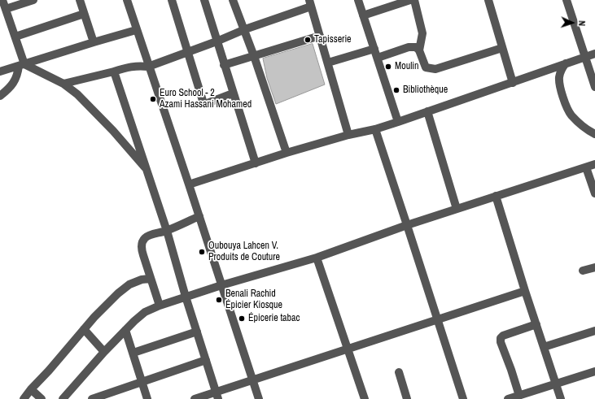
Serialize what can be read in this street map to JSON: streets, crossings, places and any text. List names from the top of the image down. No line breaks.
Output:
{"places":["Tapisserie","Moulin","Bibliothèque","Euro School - 2 Azami Hassani Mohamed","Oubouya Lahcen V. Produits de Couture","Benali Rachid Épicier Kiosque","Épicerie tabac"],"north":"right"}
